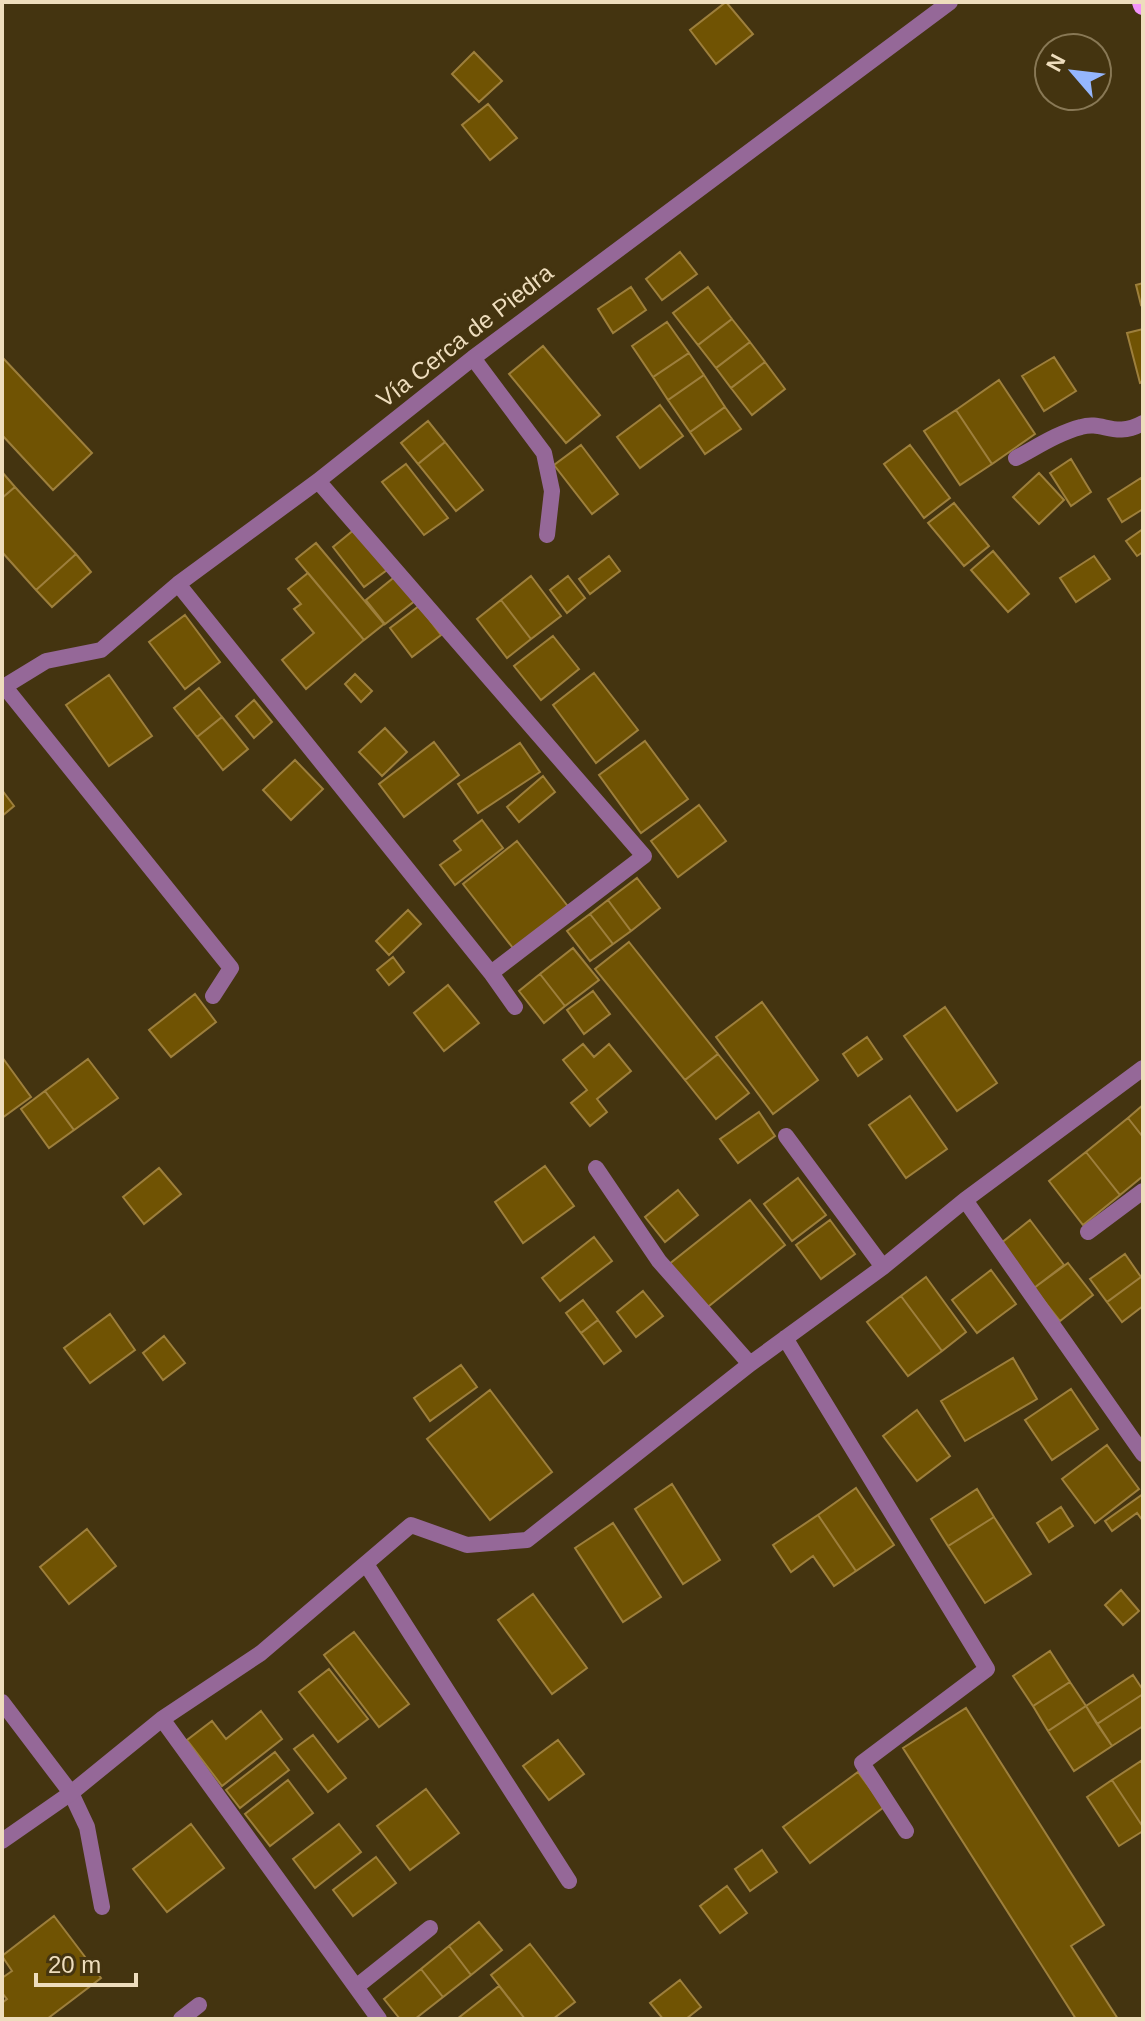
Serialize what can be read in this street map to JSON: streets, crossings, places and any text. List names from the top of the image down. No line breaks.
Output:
{"streets":{"street":["Vía Cerca de Piedra"]},"scale_bar":"20 m","north":"top left"}
